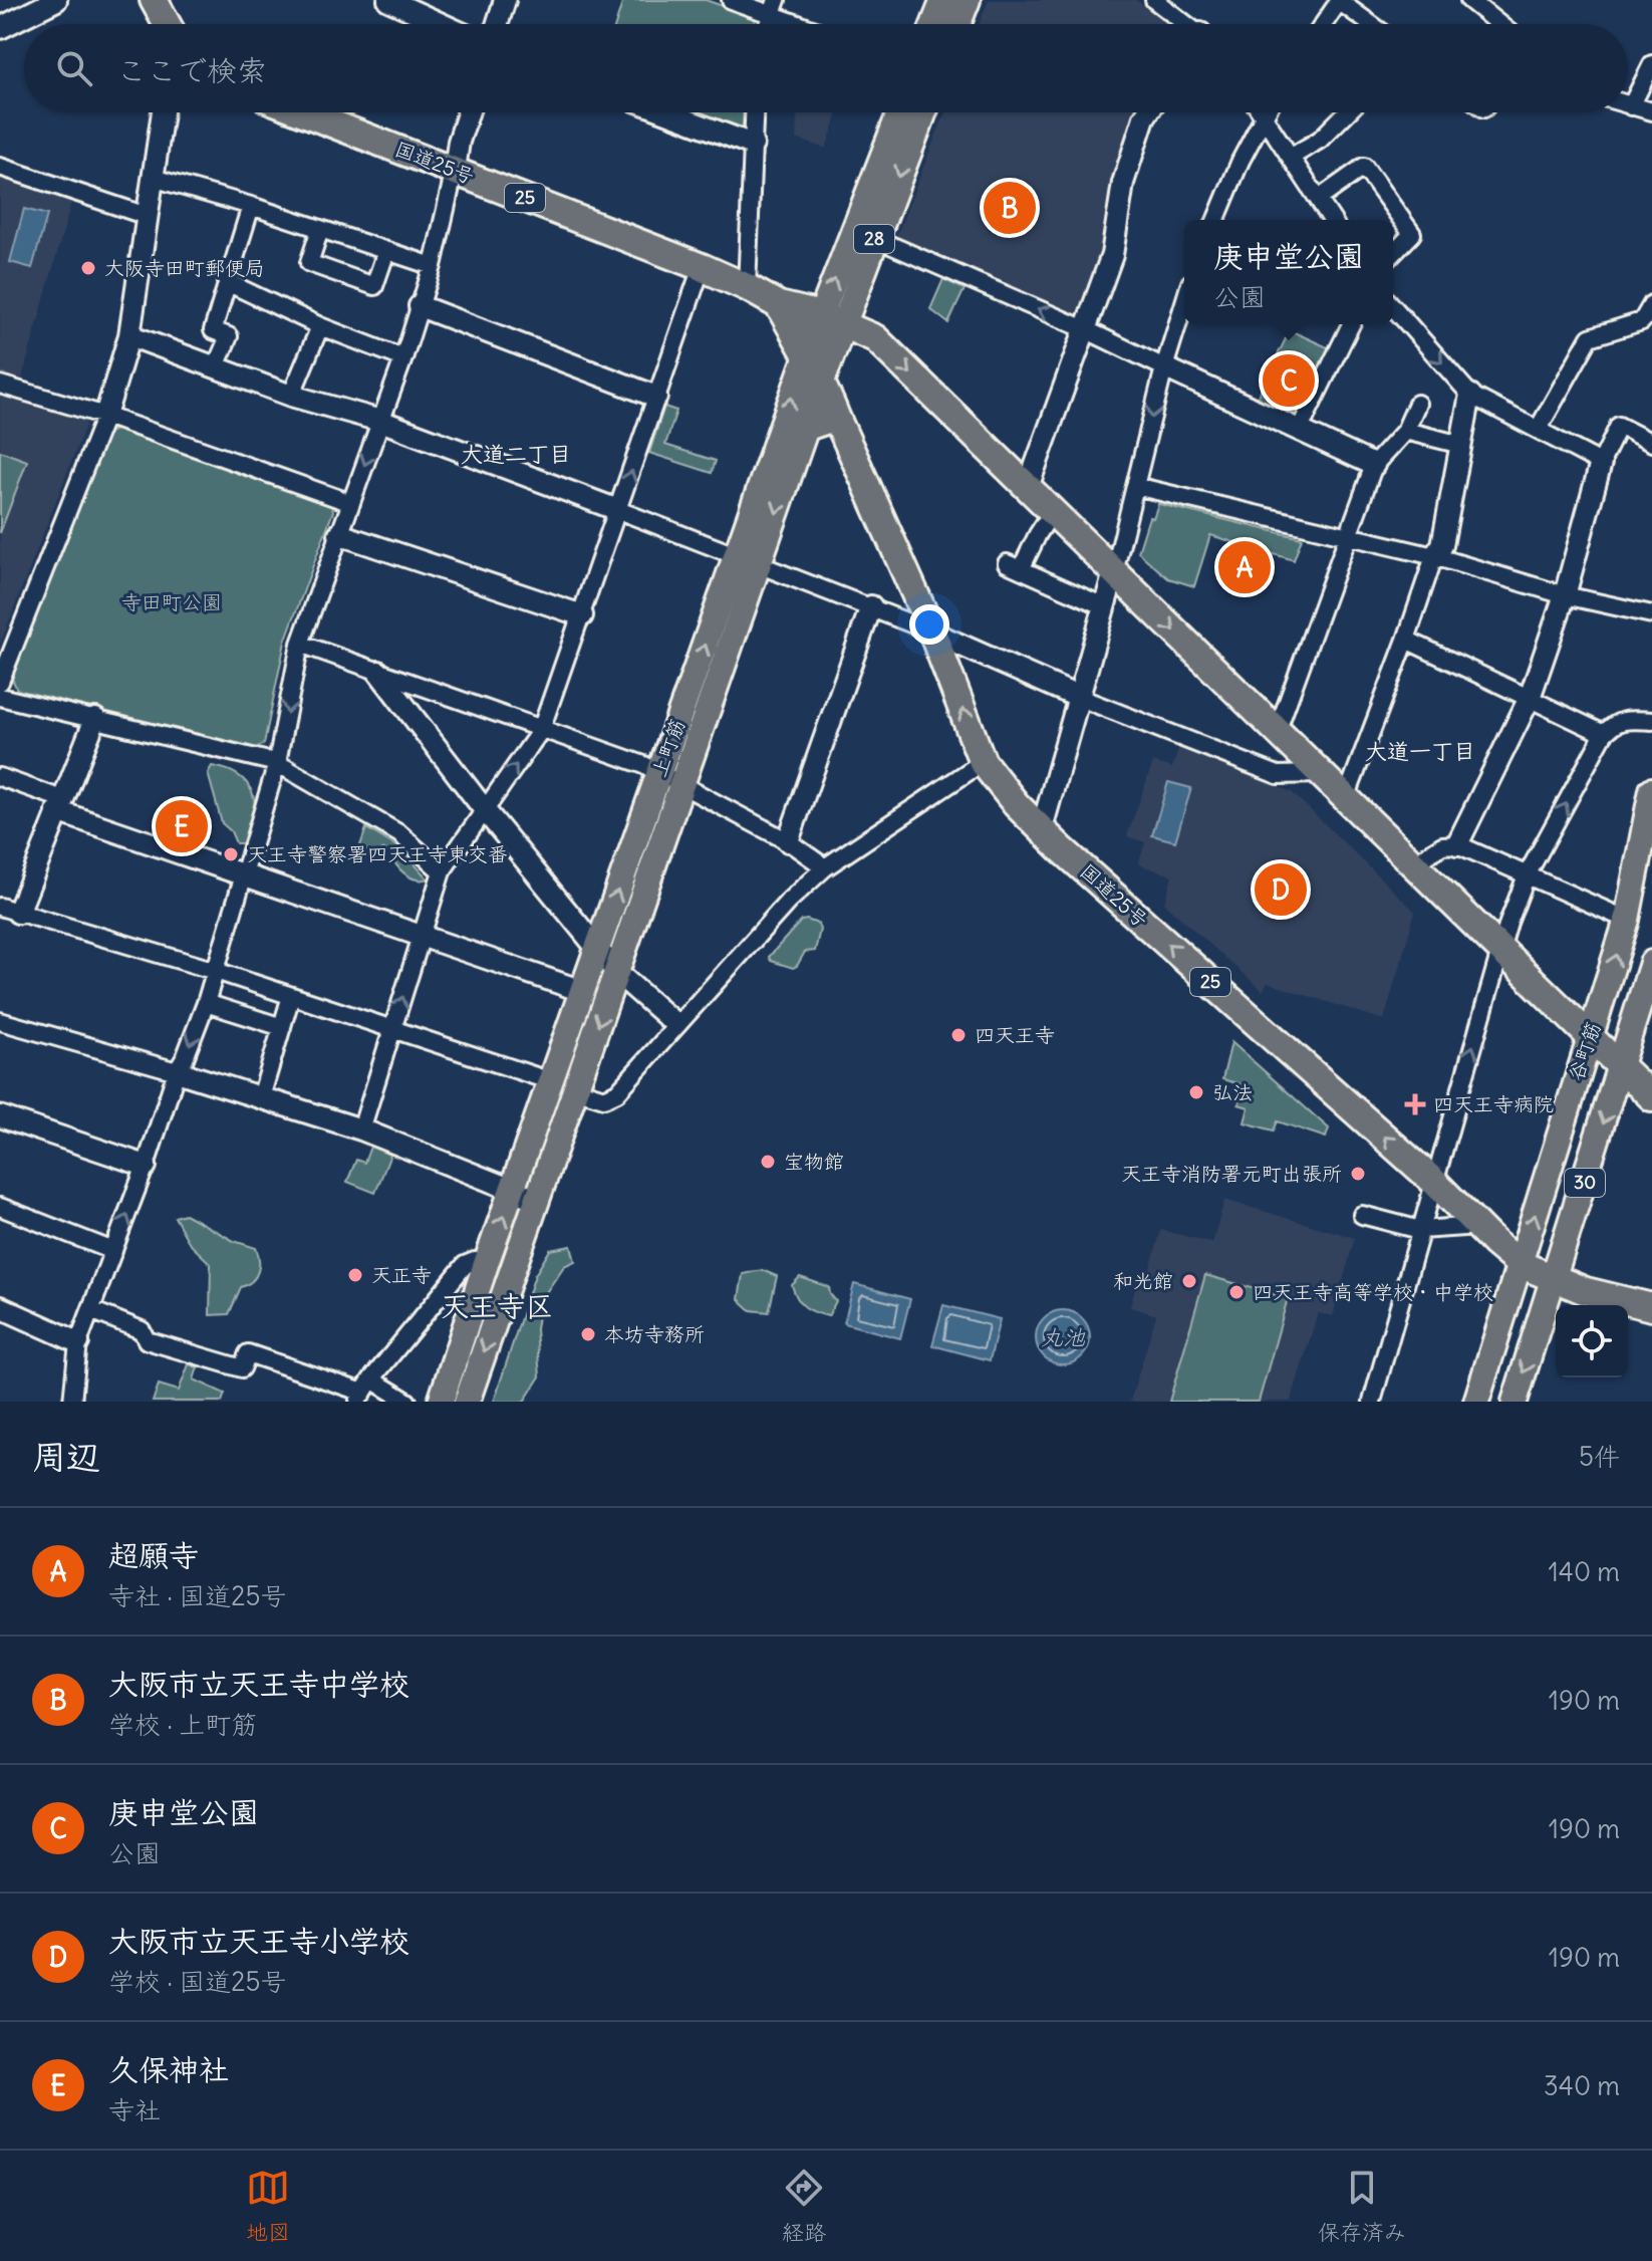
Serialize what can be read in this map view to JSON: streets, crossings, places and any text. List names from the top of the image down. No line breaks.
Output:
{"streets":{"highway":["国道25号","25"],"main road":["28","上町筋","谷町筋","30"]},"crossings":[["国道25号","上町筋"],["国道25号","谷町筋"]],"districts":["大道二丁目","大道一丁目","天王寺区"],"water":["丸池"],"parks":["寺田町公園"],"places":{"other":["大阪寺田町郵便局","天王寺警察署四天王寺東交番","四天王寺","弘法","宝物館","天王寺消防署元町出張所","天正寺","和光館","四天王寺高等学校・中学校","本坊寺務所"],"health":["四天王寺病院"]},"page":{"search":"ここで検索","pins":["B","C","A","E","D"],"popup":["庚申堂公園","公園"],"heading":["周辺","5件"],"list":[{"mark":"A","name":"超願寺","note":"寺社 · 国道25号","value":"140 m"},{"mark":"B","name":"大阪市立天王寺中学校","note":"学校 · 上町筋","value":"190 m"},{"mark":"C","name":"庚申堂公園","note":"公園","value":"190 m"},{"mark":"D","name":"大阪市立天王寺小学校","note":"学校 · 国道25号","value":"190 m"},{"mark":"E","name":"久保神社","note":"寺社","value":"340 m"}],"nav":["地図","経路","保存済み"]}}
